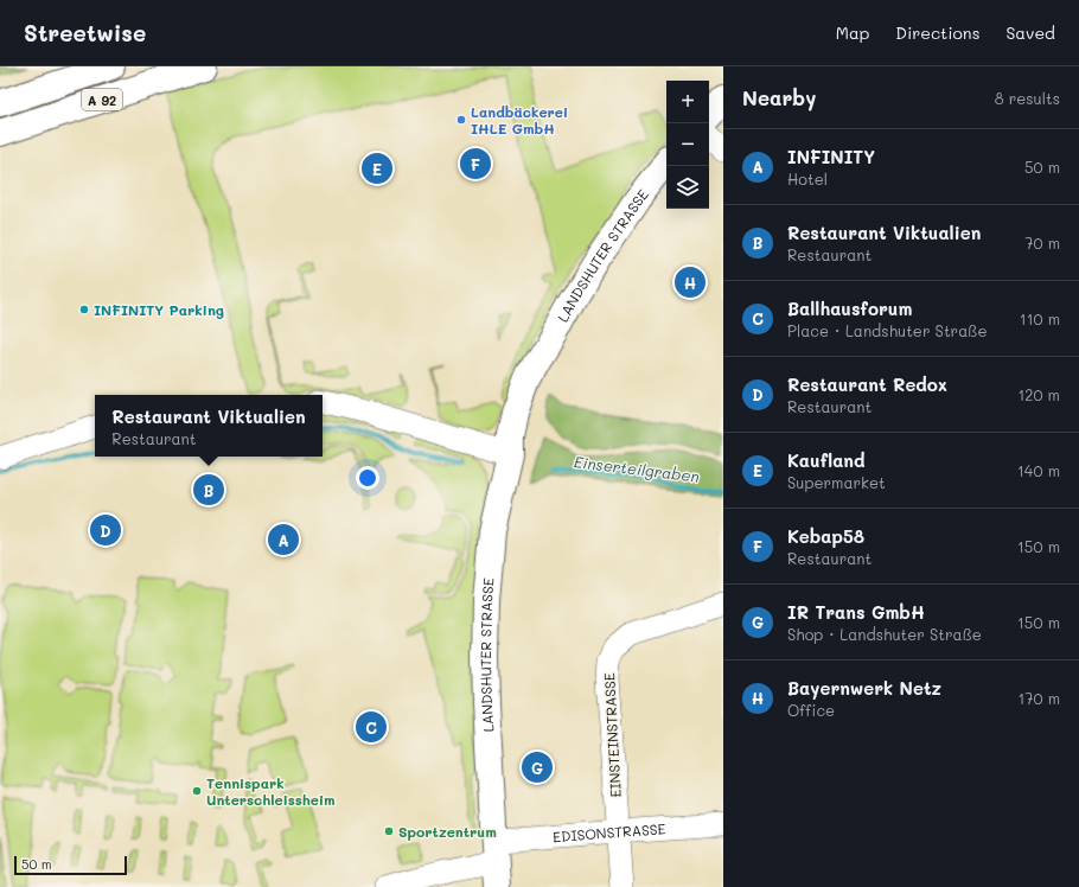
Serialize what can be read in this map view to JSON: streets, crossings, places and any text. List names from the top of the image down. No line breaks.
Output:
{"streets":{"main road":["A 92","LANDSHUTER STRASSE"],"street":["EINSTEINSTRASSE","EDISONSTRASSE"]},"crossings":[["LANDSHUTER STRASSE","EDISONSTRASSE"],["EINSTEINSTRASSE","EDISONSTRASSE"]],"water":["Einserteilgraben"],"places":["Landbäckerei IHLE GmbH","INFINITY Parking","Tennispark Unterschleissheim","Sportzentrum"],"scale_bar":"50 m","page":{"header":"Streetwise","nav":["Map","Directions","Saved"],"heading":["Nearby","8 results"],"map_buttons":["+","−"],"list":[{"mark":"A","name":"INFINITY","note":"Hotel","value":"50 m"},{"mark":"B","name":"Restaurant Viktualien","note":"Restaurant","value":"70 m"},{"mark":"C","name":"Ballhausforum","note":"Place · Landshuter Straße","value":"110 m"},{"mark":"D","name":"Restaurant Redox","note":"Restaurant","value":"120 m"},{"mark":"E","name":"Kaufland","note":"Supermarket","value":"140 m"},{"mark":"F","name":"Kebap58","note":"Restaurant","value":"150 m"},{"mark":"G","name":"IR Trans GmbH","note":"Shop · Landshuter Straße","value":"150 m"},{"mark":"H","name":"Bayernwerk Netz","note":"Office","value":"170 m"}],"pins":["F","E","H","B","D","A","C","G"],"popup":["Restaurant Viktualien","Restaurant"],"scale":"50 m"}}
